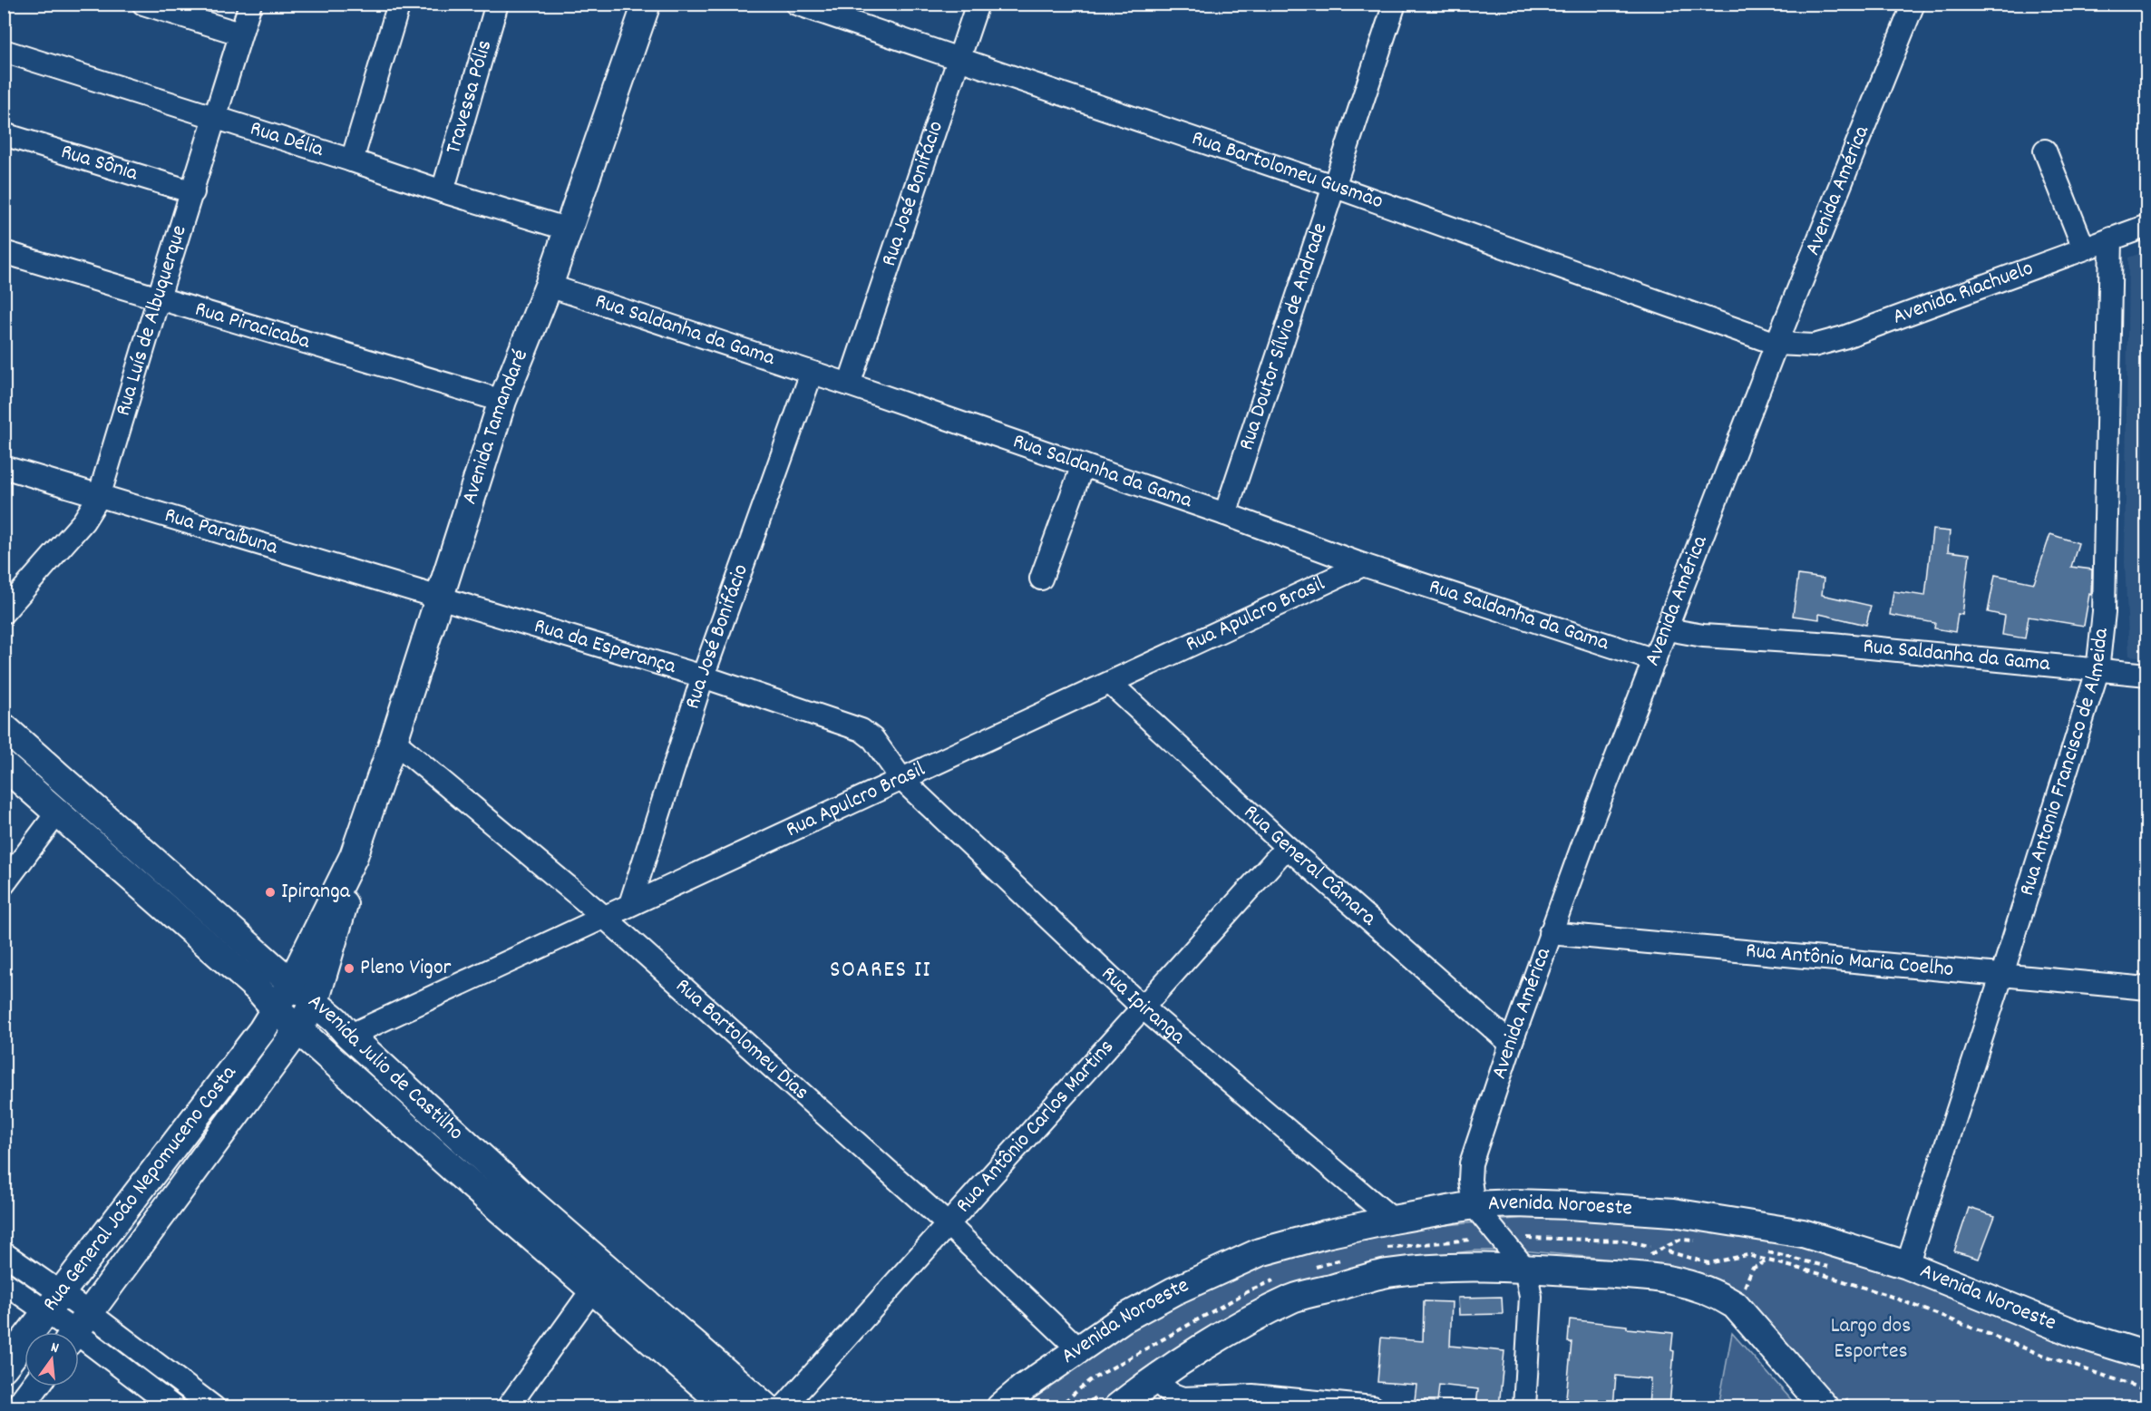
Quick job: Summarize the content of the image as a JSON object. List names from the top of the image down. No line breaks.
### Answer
{"streets":{"main road":["Avenida Tamandaré","Avenida Julio de Castilho","Rua General João Nepomuceno Costa","Avenida Noroeste"],"street":["Travessa Pólis","Rua Délia","Rua Sônia","Rua Bartolomeu Gusmão","Avenida América","Rua José Bonifácio","Avenida Riachuelo","Rua Luís de Albuquerque","Rua Piracicaba","Rua Saldanha da Gama","Rua Doutor Sílvio de Andrade","Rua Paraíbuna","Rua Apulcro Brasil","Rua da Esperança","Rua Antonio Francisco de Almeida","Rua General Câmara","Rua Antônio Maria Coelho","Rua Ipiranga","Rua Bartolomeu Dias","Rua Antônio Carlos Martins"]},"crossings":[["Travessa Pólis","Rua Délia"],["Rua Délia","Rua Luís de Albuquerque"],["Rua Délia","Avenida Tamandaré"],["Rua Sônia","Rua Luís de Albuquerque"],["Rua Bartolomeu Gusmão","Avenida América"],["Rua Bartolomeu Gusmão","Rua José Bonifácio"],["Rua Bartolomeu Gusmão","Avenida Riachuelo"],["Rua Bartolomeu Gusmão","Rua Doutor Sílvio de Andrade"],["Avenida América","Avenida Riachuelo"],["Avenida América","Rua Saldanha da Gama"],["Avenida América","Rua General Câmara"],["Avenida América","Rua Antônio Maria Coelho"],["Avenida América","Avenida Noroeste"],["Rua José Bonifácio","Rua Saldanha da Gama"],["Rua José Bonifácio","Rua Apulcro Brasil"],["Rua José Bonifácio","Rua da Esperança"],["Avenida Riachuelo","Rua Antonio Francisco de Almeida"],["Rua Luís de Albuquerque","Rua Piracicaba"],["Rua Luís de Albuquerque","Rua Paraíbuna"],["Rua Piracicaba","Avenida Tamandaré"],["Rua Saldanha da Gama","Rua Doutor Sílvio de Andrade"],["Rua Saldanha da Gama","Avenida Tamandaré"],["Rua Saldanha da Gama","Rua Apulcro Brasil"],["Rua Saldanha da Gama","Rua Antonio Francisco de Almeida"],["Avenida Tamandaré","Rua Paraíbuna"],["Avenida Tamandaré","Rua da Esperança"],["Avenida Tamandaré","Rua Bartolomeu Dias"],["Avenida Tamandaré","Avenida Julio de Castilho"],["Avenida Tamandaré","Rua General João Nepomuceno Costa"],["Rua Paraíbuna","Rua da Esperança"],["Rua Apulcro Brasil","Rua da Esperança"],["Rua Apulcro Brasil","Rua General Câmara"],["Rua Apulcro Brasil","Rua Ipiranga"],["Rua Apulcro Brasil","Rua Bartolomeu Dias"],["Rua Apulcro Brasil","Avenida Julio de Castilho"],["Rua da Esperança","Rua Ipiranga"],["Rua Antonio Francisco de Almeida","Rua Antônio Maria Coelho"],["Rua Antonio Francisco de Almeida","Avenida Noroeste"],["Rua General Câmara","Rua Antônio Carlos Martins"],["Rua Ipiranga","Rua Antônio Carlos Martins"],["Rua Ipiranga","Avenida Noroeste"],["Rua Bartolomeu Dias","Rua Antônio Carlos Martins"],["Rua Bartolomeu Dias","Avenida Noroeste"],["Avenida Julio de Castilho","Rua General João Nepomuceno Costa"]],"districts":["SOARES II"],"parks":["Largo dos Esportes"],"places":["Ipiranga","Pleno Vigor"],"north":"top"}
